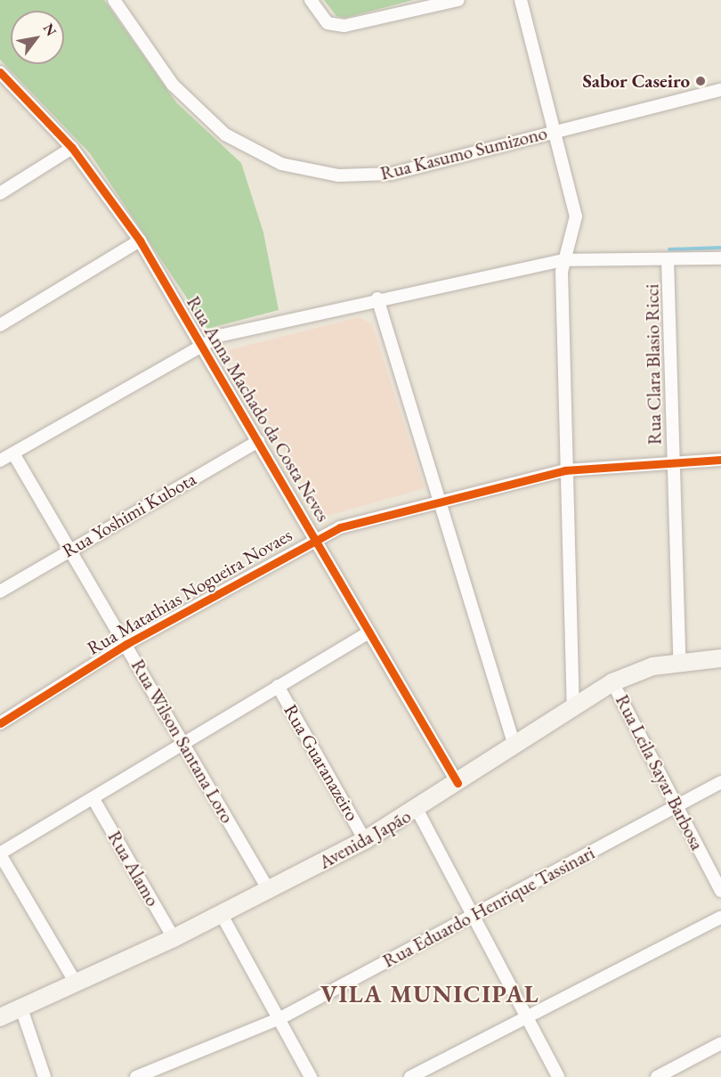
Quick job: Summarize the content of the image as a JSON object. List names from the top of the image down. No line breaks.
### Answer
{"streets":{"main road":["Avenida Japão"],"street":["Rua Kasumo Sumizono","Rua Clara Blasio Ricci","Rua Anna Machado da Costa Neves","Rua Yoshimi Kubota","Rua Matathias Nogueira Novaes","Rua Wilson Santana Loro","Rua Guaranazeiro","Rua Leila Sayar Barbosa","Rua Alamo","Rua Eduardo Henrique Tassinari"]},"crossings":[["Rua Clara Blasio Ricci","Rua Matathias Nogueira Novaes"],["Rua Clara Blasio Ricci","Avenida Japão"],["Rua Anna Machado da Costa Neves","Rua Yoshimi Kubota"],["Rua Anna Machado da Costa Neves","Rua Matathias Nogueira Novaes"],["Rua Anna Machado da Costa Neves","Avenida Japão"],["Rua Yoshimi Kubota","Rua Wilson Santana Loro"],["Rua Matathias Nogueira Novaes","Rua Wilson Santana Loro"],["Rua Wilson Santana Loro","Avenida Japão"],["Rua Guaranazeiro","Avenida Japão"],["Rua Leila Sayar Barbosa","Avenida Japão"],["Rua Leila Sayar Barbosa","Rua Eduardo Henrique Tassinari"],["Avenida Japão","Rua Alamo"]],"districts":["VILA MUNICIPAL"],"places":["Sabor Caseiro"],"north":"top right"}
